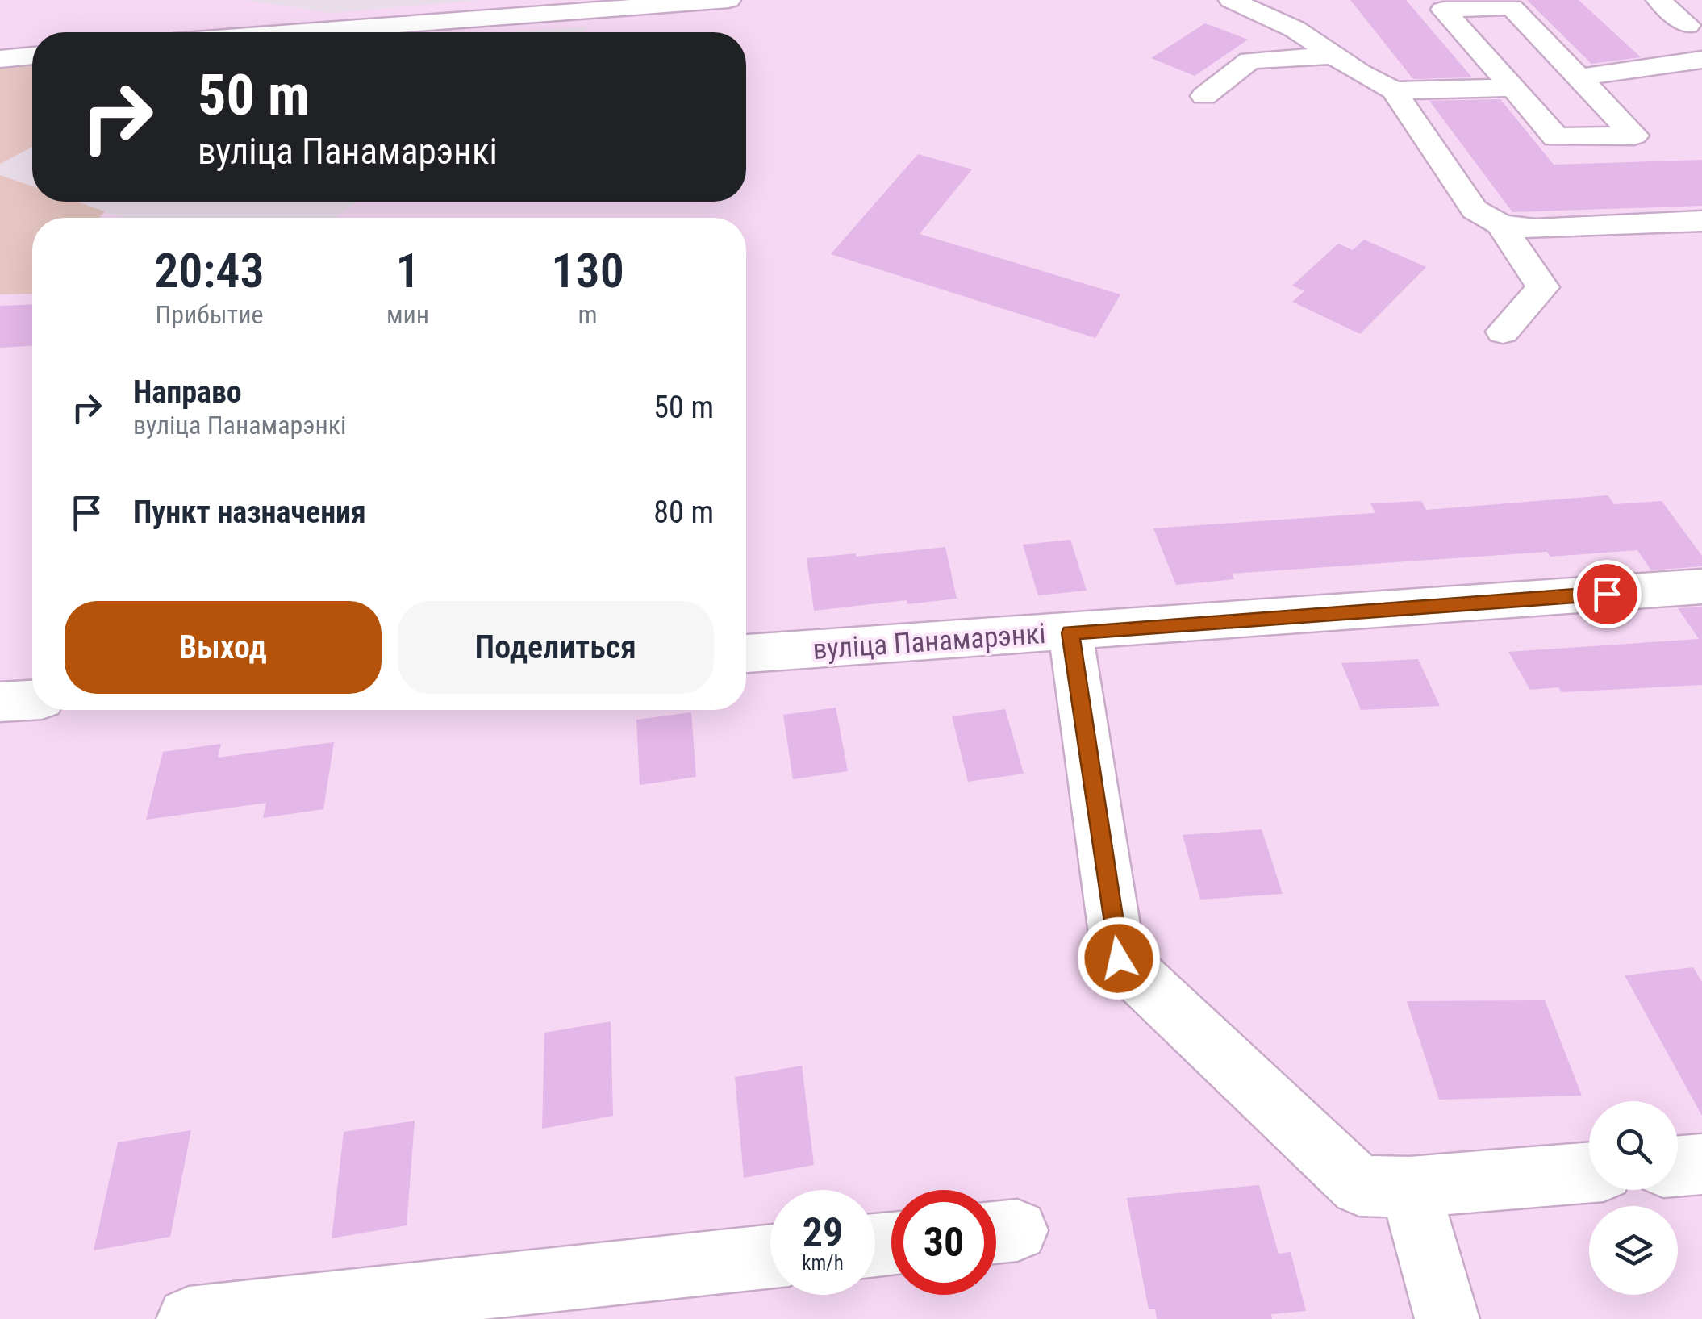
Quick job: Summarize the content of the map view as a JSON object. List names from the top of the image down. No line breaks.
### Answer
{"streets":{"street":["вуліца Панамарэнкі"]},"page":{"turn":["50 m","вуліца Панамарэнкі"],"eta":["20:43","Прибытие","1","мин","130","m"],"list":[{"name":"Направо","note":"вуліца Панамарэнкі","value":"50 m"},{"name":"Пункт назначения","value":"80 m"}],"buttons":["Выход","Поделиться"],"speed":"29 km/h","limit":"30"}}
